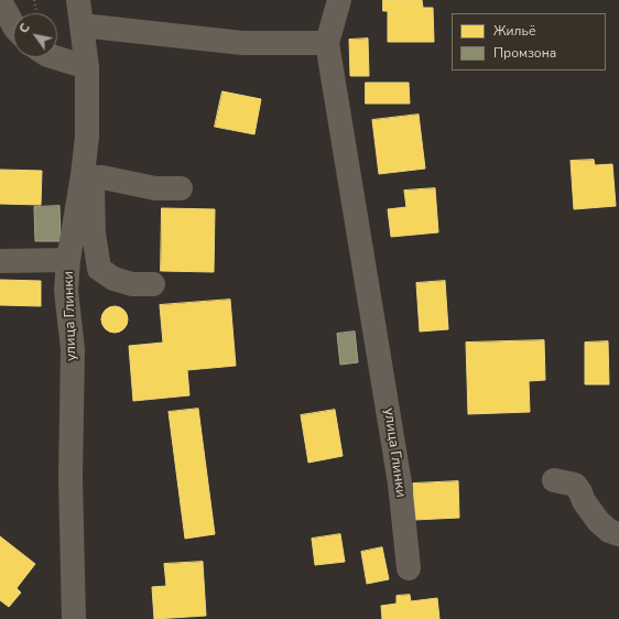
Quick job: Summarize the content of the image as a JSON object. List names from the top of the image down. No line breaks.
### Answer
{"streets":{"lane":["улица Глинки"]},"legend":["Жильё","Промзона"],"north":"top left"}
